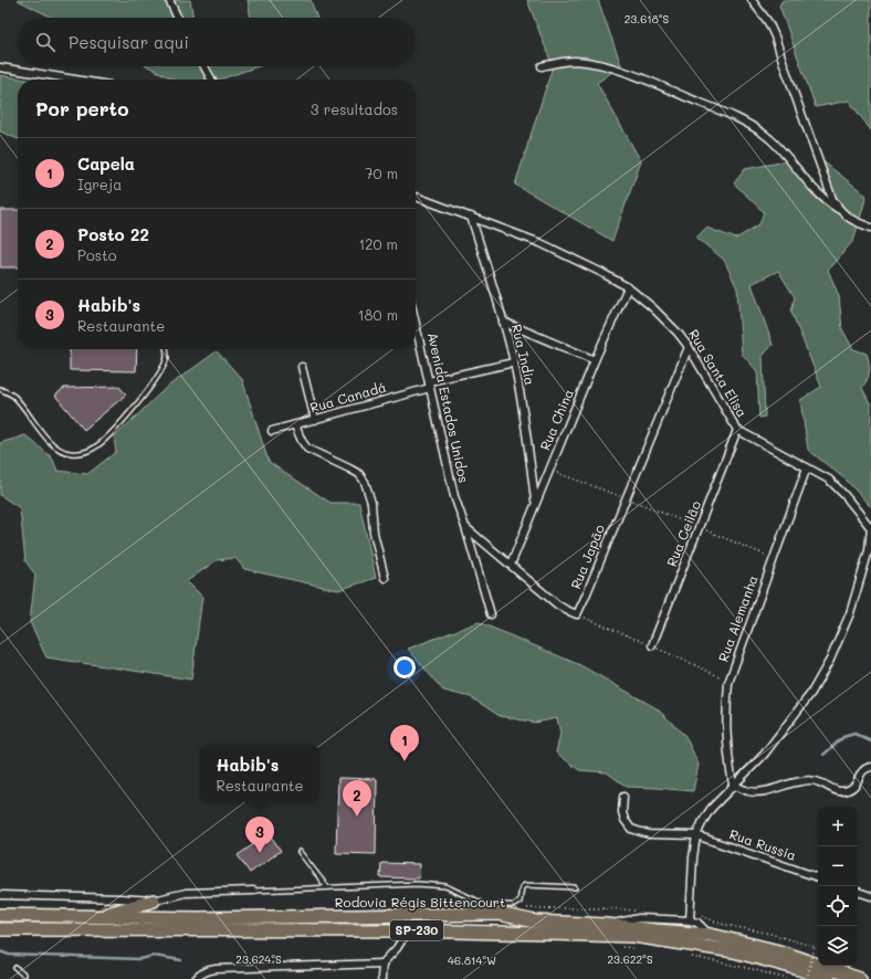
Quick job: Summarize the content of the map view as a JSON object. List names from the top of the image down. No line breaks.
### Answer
{"streets":{"highway":["Rodovia Régis Bittencourt","SP-230"],"street":["Rua India","Rua Santa Elisa","Rua Canadá","Avenida Estados Unidos","Rua China","Rua Ceilão","Rua Japão","Rua Alemanha","Rua Russia"]},"crossings":[["Rua India","Rua Santa Elisa"],["Rua India","Rua Canadá"],["Rua India","Rua China"],["Rua Santa Elisa","Rua China"],["Rua Santa Elisa","Rua Ceilão"],["Rua Santa Elisa","Rua Japão"],["Rua Santa Elisa","Rua Alemanha"],["Rua Canadá","Avenida Estados Unidos"]],"page":{"search":"Pesquisar aqui","heading":["Por perto","3 resultados"],"list":[{"mark":"1","name":"Capela","note":"Igreja","value":"70 m"},{"mark":"2","name":"Posto 22","note":"Posto","value":"120 m"},{"mark":"3","name":"Habib's","note":"Restaurante","value":"180 m"}],"pins":["1","2","3"],"popup":["Habib's","Restaurante"],"map_buttons":["+","−"]},"coordinates":["23.618°S","23.624°S","23.622°S","46.814°W"]}
